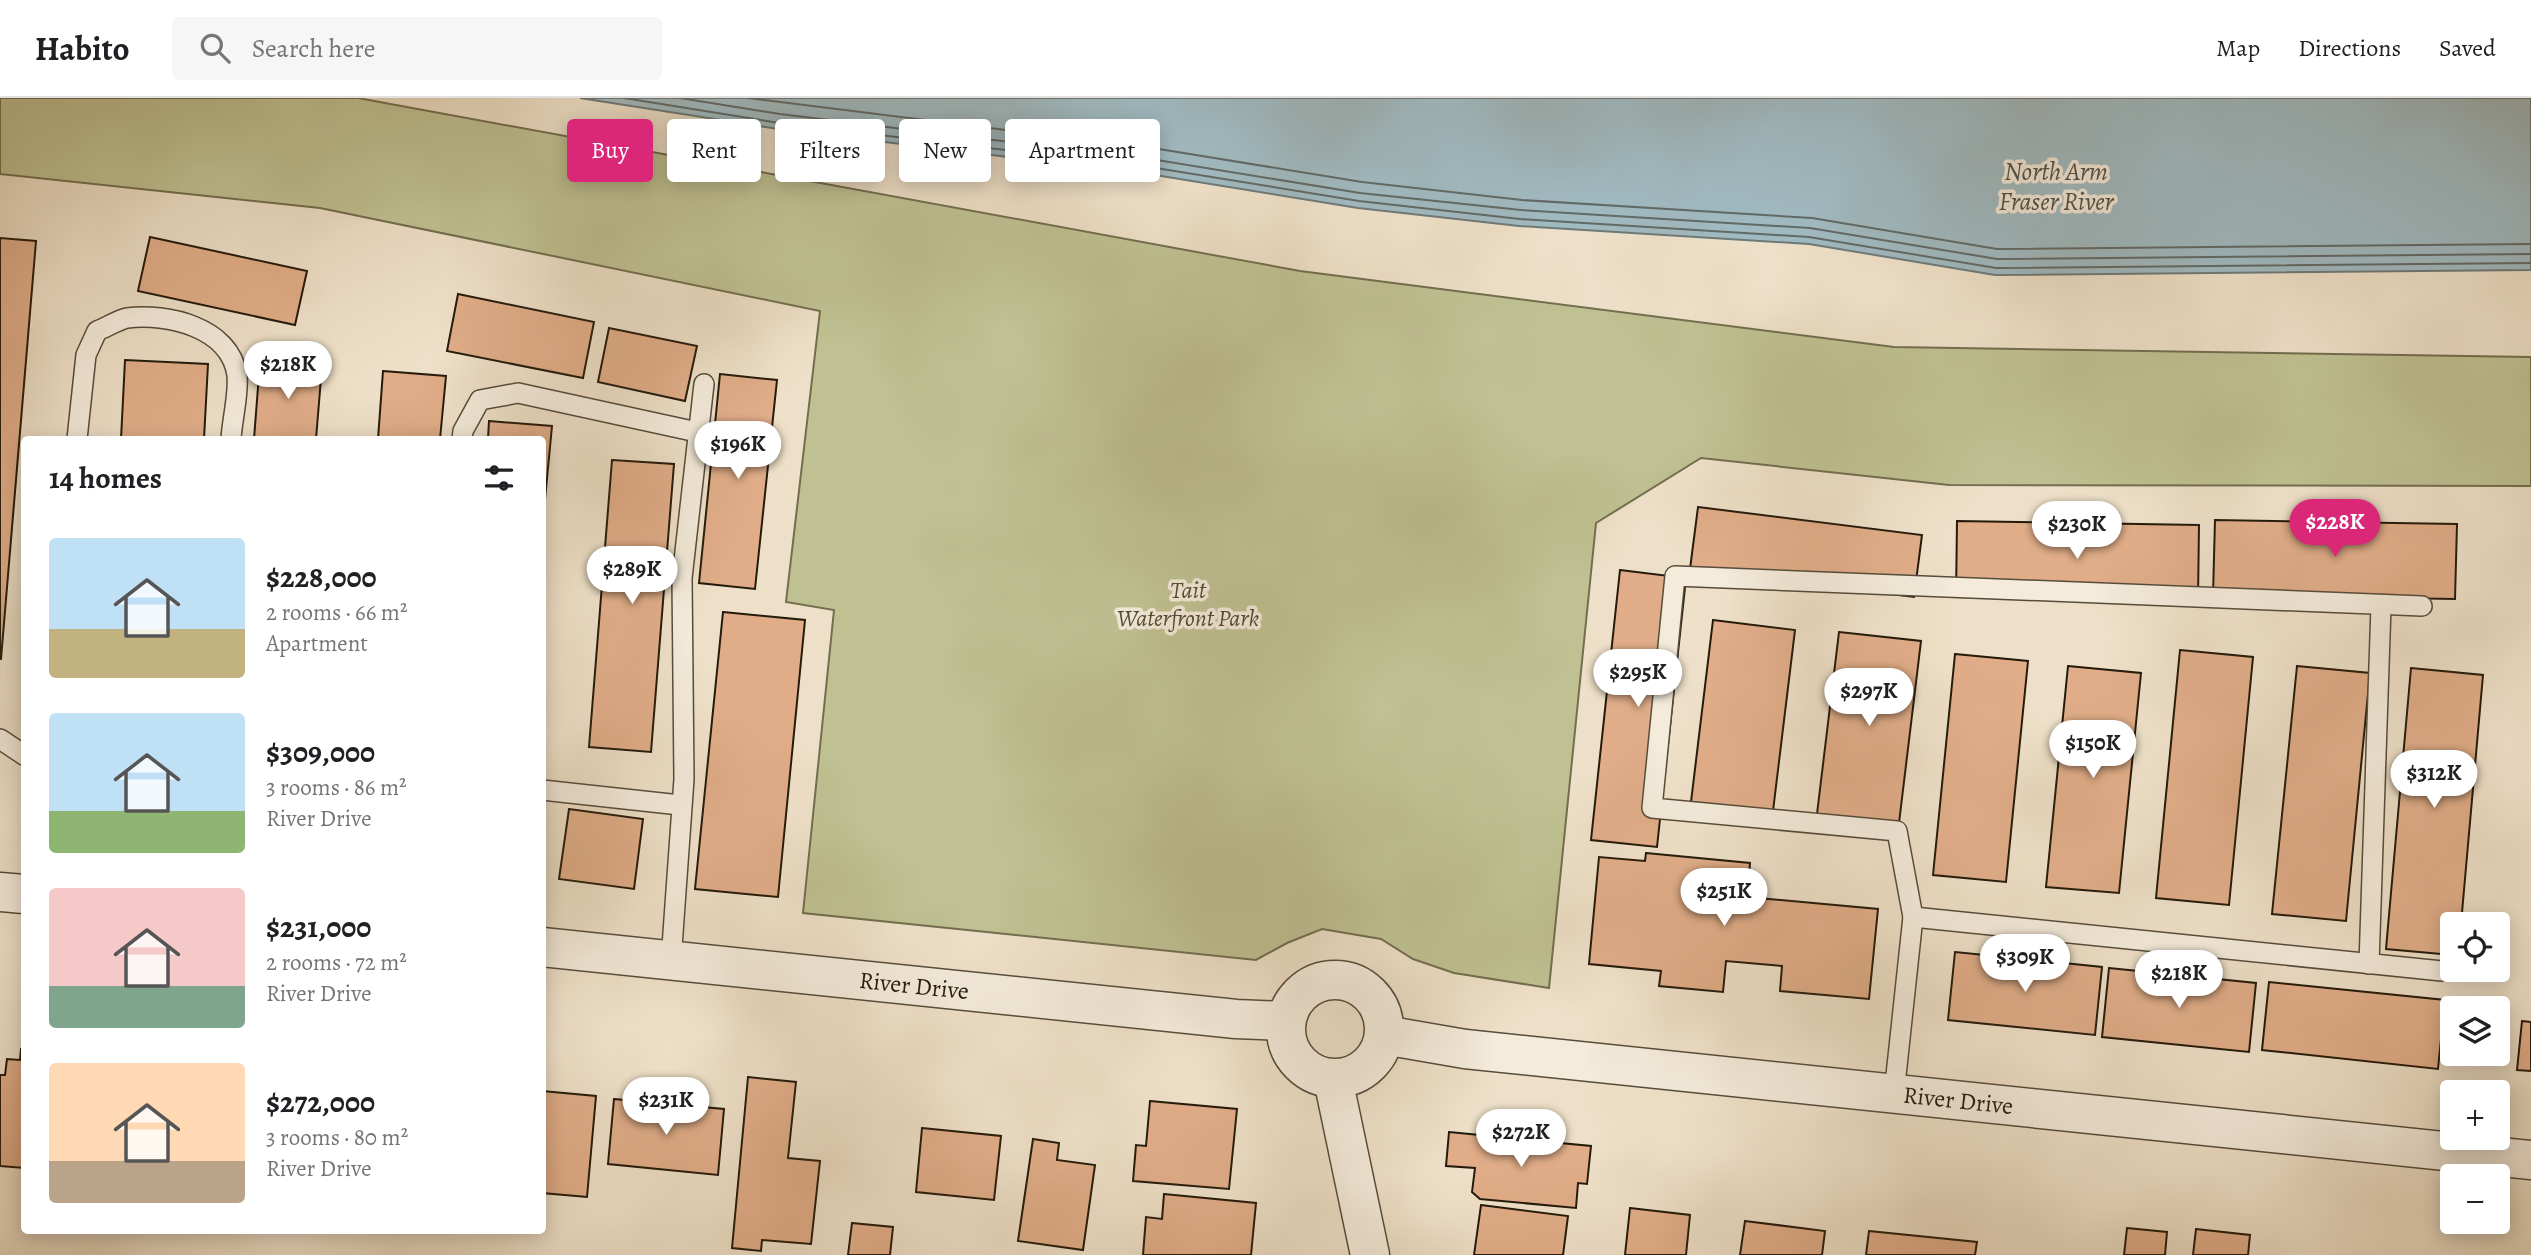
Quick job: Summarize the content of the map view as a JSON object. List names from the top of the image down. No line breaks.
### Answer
{"streets":{"street":["River Drive"]},"water":["North Arm Fraser River"],"parks":["Tait Waterfront Park"],"page":{"header":"Habito","search":"Search here","nav":["Map","Directions","Saved"],"chip":["Buy","Rent","Filters","New","Apartment"],"price":["$218K","$196K","$228K","$230K","$289K","$295K","$297K","$150K","$312K","$251K","$309K","$218K","$231K","$272K"],"heading":"14 homes","list":[{"name":"$228,000","note":"2 rooms · 66 m² · Apartment"},{"name":"$309,000","note":"3 rooms · 86 m² · River Drive"},{"name":"$231,000","note":"2 rooms · 72 m² · River Drive"},{"name":"$272,000","note":"3 rooms · 80 m² · River Drive"}],"map_buttons":["+","−"]}}
